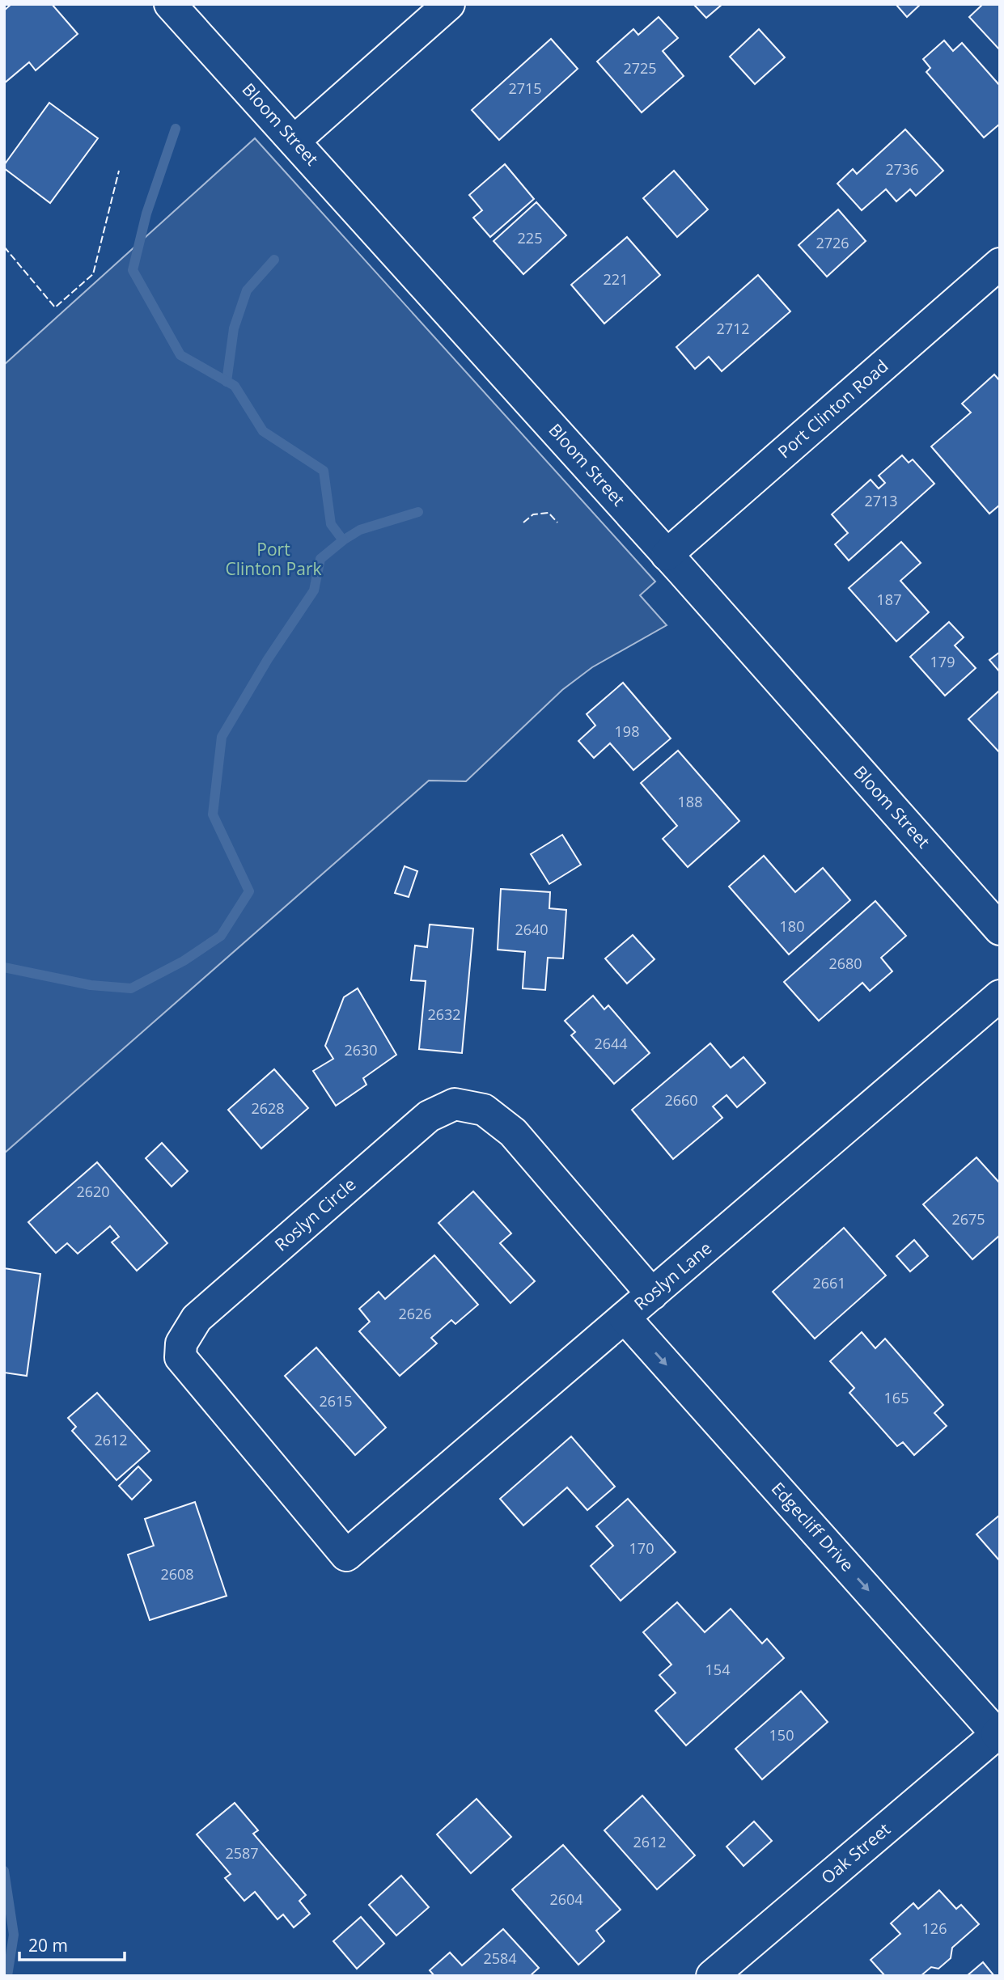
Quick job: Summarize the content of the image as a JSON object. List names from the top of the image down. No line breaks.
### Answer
{"streets":{"street":["Bloom Street","Port Clinton Road","Roslyn Circle","Roslyn Lane","Edgecliff Drive","Oak Street"]},"crossings":[["Bloom Street","Port Clinton Road"],["Roslyn Circle","Roslyn Lane"],["Roslyn Lane","Edgecliff Drive"],["Edgecliff Drive","Oak Street"]],"one_way":["Edgecliff Drive"],"parks":["Port Clinton Park"],"house_numbers":["2725","2715","2736","225","2726","221","2712","2713","187","179","198","188","180","2640","2680","2632","2644","2630","2660","2628","2620","2675","2661","2626","165","2615","2612","170","2608","154","150","2612","2587","2604","126","2584"],"scale_bar":"20 m"}
